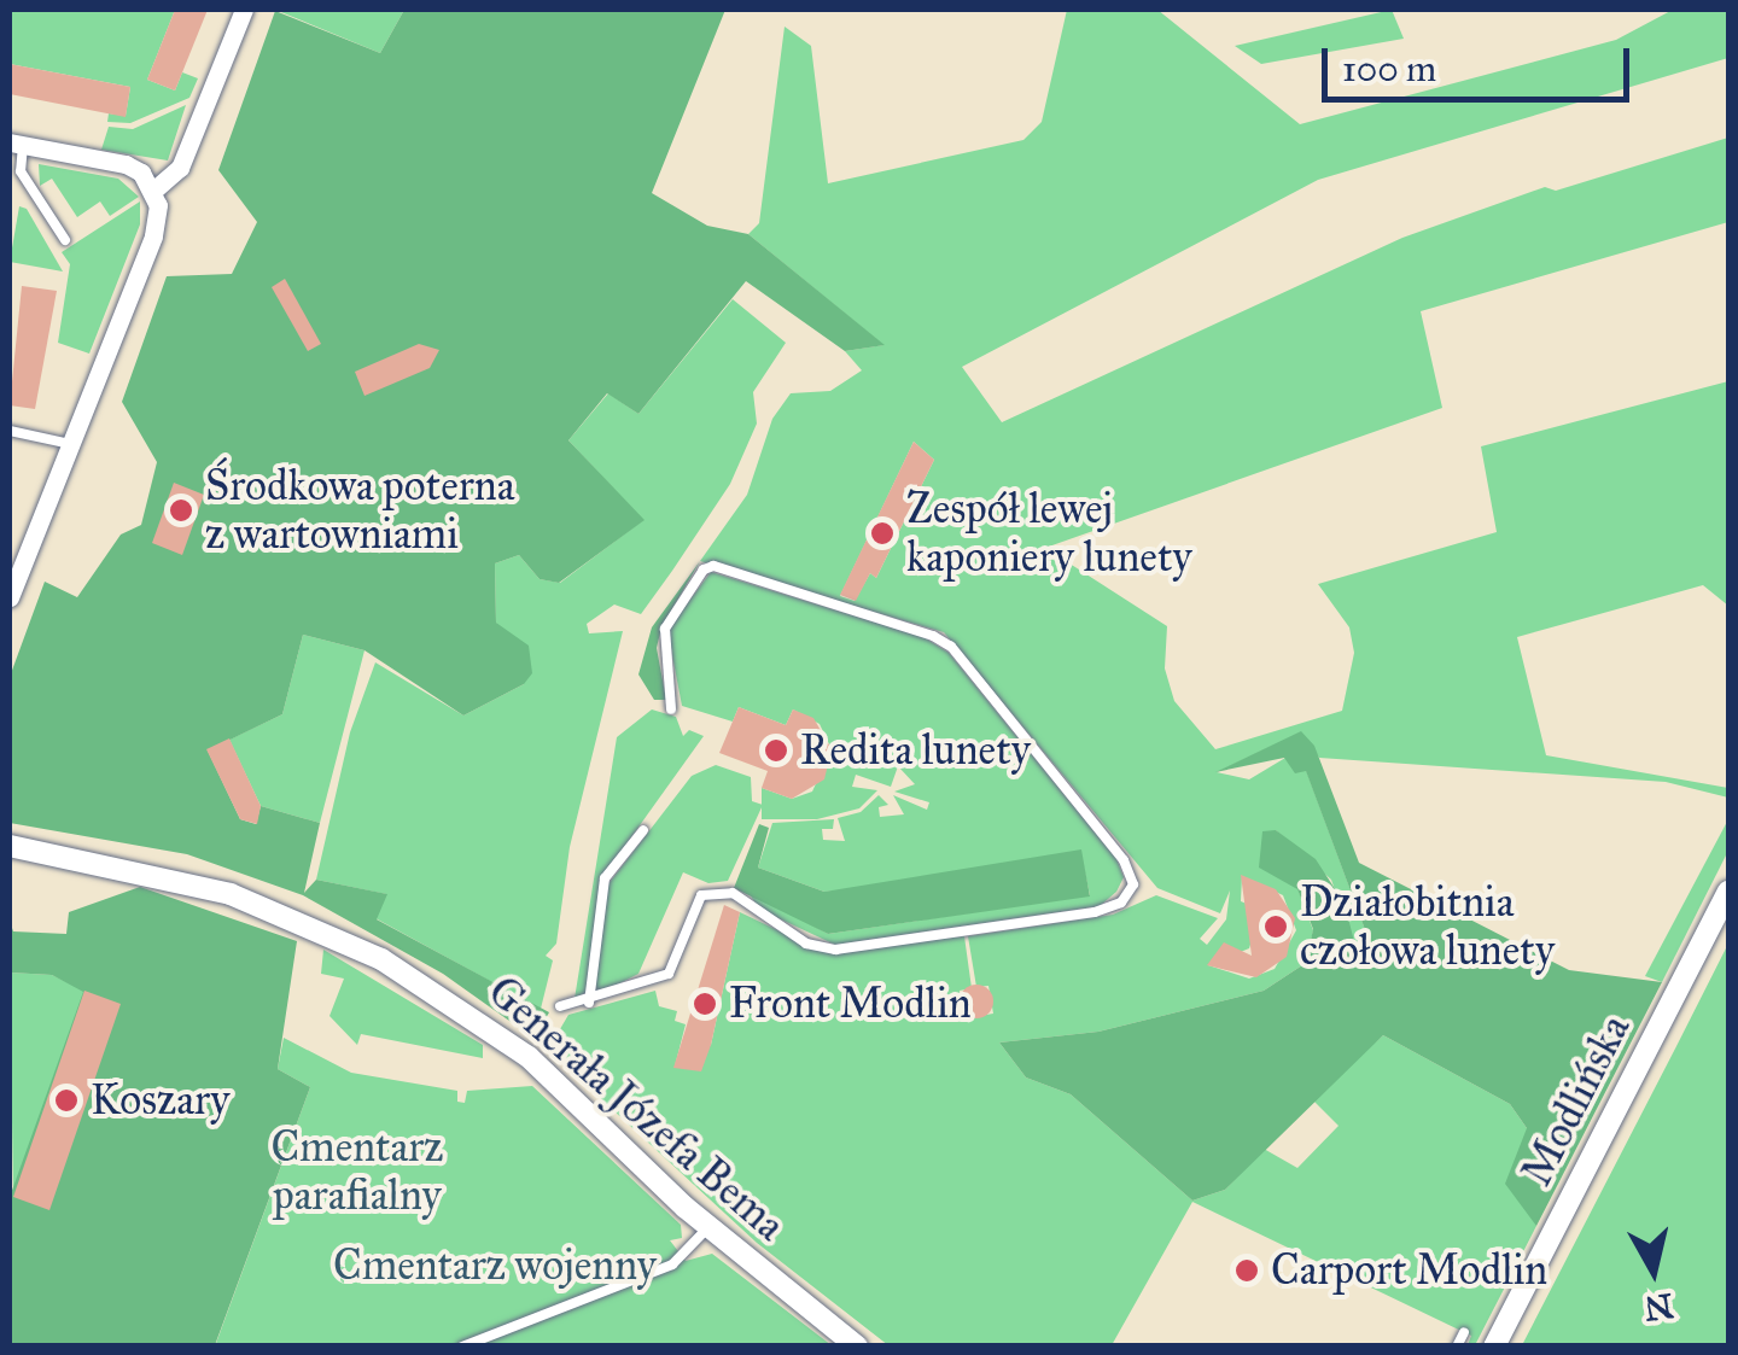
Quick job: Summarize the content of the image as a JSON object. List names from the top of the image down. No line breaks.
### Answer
{"streets":{"street":["Modlińska","Generała Józefa Bema"]},"parks":["Cmentarz parafialny","Cmentarz wojenny"],"places":["Środkowa poterna z wartowniami","Zespół lewej kaponiery lunety","Redita lunety","Działobitnia czołowa lunety","Front Modlin","Koszary","Carport Modlin"],"scale_bar":"100 m","north":"bottom"}
